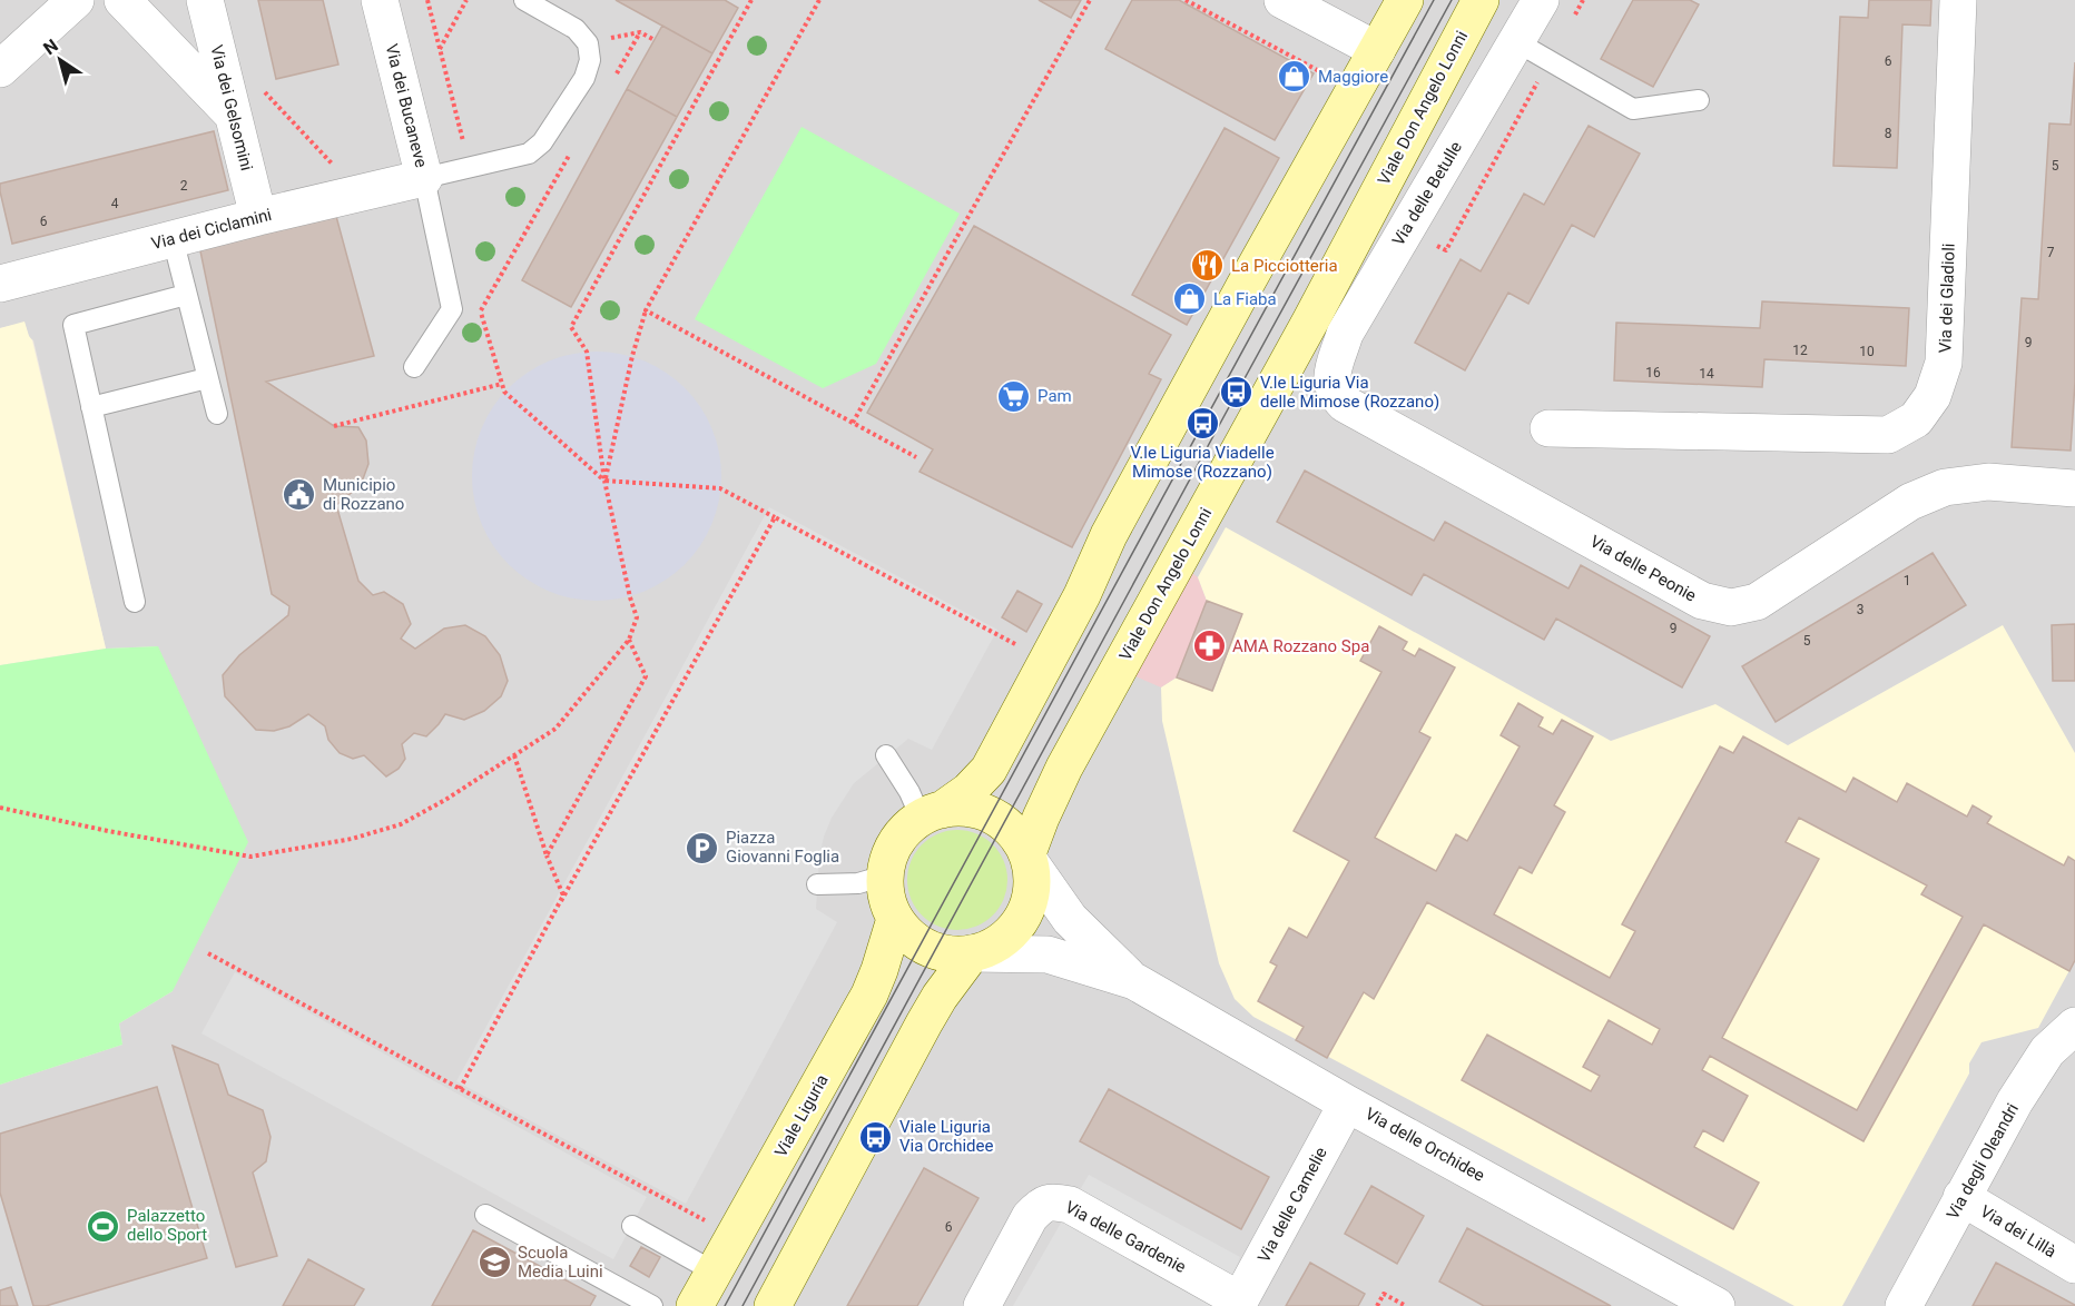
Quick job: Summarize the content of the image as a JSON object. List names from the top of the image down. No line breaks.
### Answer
{"streets":{"main road":["Viale Don Angelo Lonni","Viale Liguria"],"street":["Via dei Bucaneve","Via dei Gelsomini","Via delle Betulle","Via dei Ciclamini","Via dei Gladioli","Via delle Peonie","Via delle Orchidee","Via degli Oleandri","Via delle Camelie","Via dei Lillà","Via delle Gardenie"]},"crossings":[["Via dei Bucaneve","Via dei Ciclamini"],["Via dei Gelsomini","Via dei Ciclamini"],["Viale Don Angelo Lonni","Viale Liguria"],["Viale Don Angelo Lonni","Via delle Orchidee"],["Via delle Betulle","Via delle Peonie"],["Viale Liguria","Via delle Orchidee"],["Via delle Orchidee","Via delle Camelie"],["Via degli Oleandri","Via dei Lillà"],["Via delle Camelie","Via delle Gardenie"]],"places":{"shop":["Maggiore","La Fiaba"],"restaurant":["La Picciotteria"],"bus stop":["V.le Liguria Via delle Mimose (Rozzano)","V.le Liguria Viadelle Mimose (Rozzano)","Viale Liguria Via Orchidee"],"supermarket":["Pam"],"public building":["Municipio di Rozzano"],"pharmacy":["AMA Rozzano Spa"],"parking":["Piazza Giovanni Foglia"],"sports":["Palazzetto dello Sport"],"school or university":["Scuola Media Luini"]},"house_numbers":["6","8","5","2","4","6","7","9","12","10","16","14","1","3","9","5","6"],"north":"top left"}
